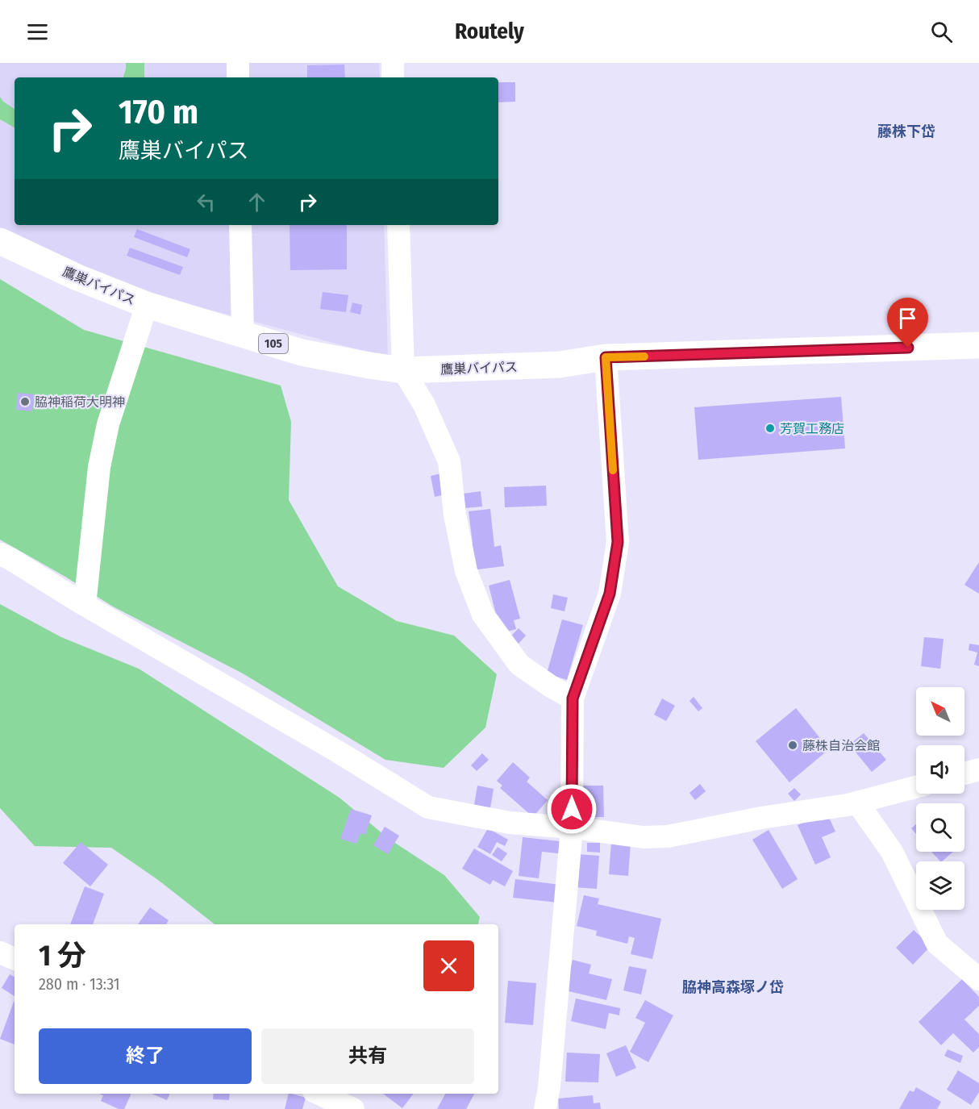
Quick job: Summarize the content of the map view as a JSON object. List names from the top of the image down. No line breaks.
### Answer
{"streets":{"highway":["鷹巣バイパス","105"]},"districts":["藤株下岱","脇神高森塚ノ岱"],"places":["脇神稲荷大明神","芳賀工務店","藤株自治会館"],"north":"top left","page":{"header":"Routely","turn":["170 m","鷹巣バイパス"],"heading":["1 分","280 m · 13:31"],"buttons":["終了","共有"]}}
